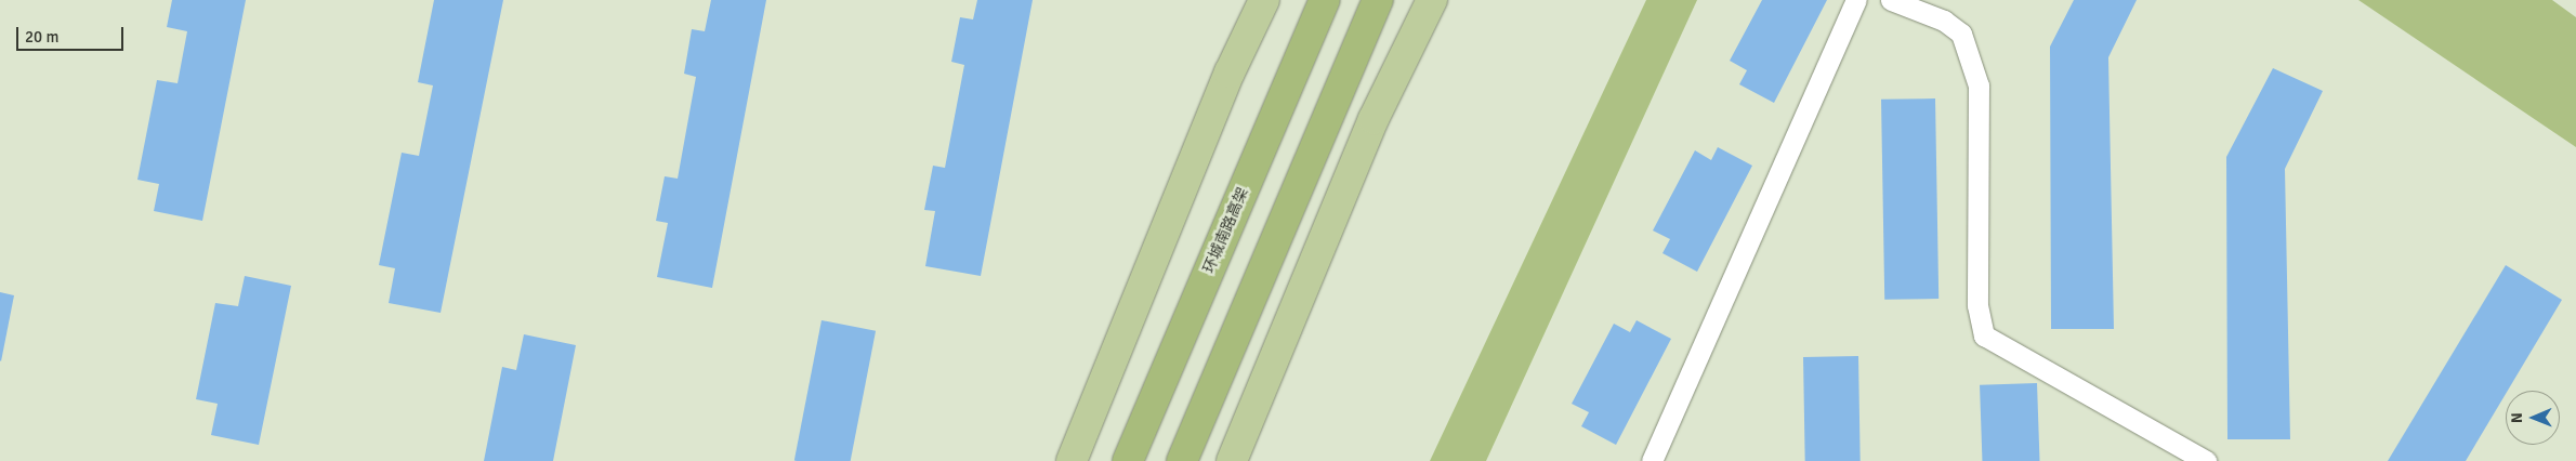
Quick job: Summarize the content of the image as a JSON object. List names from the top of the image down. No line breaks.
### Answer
{"streets":{"highway":["环城南路高架"]},"scale_bar":"20 m","north":"left"}
